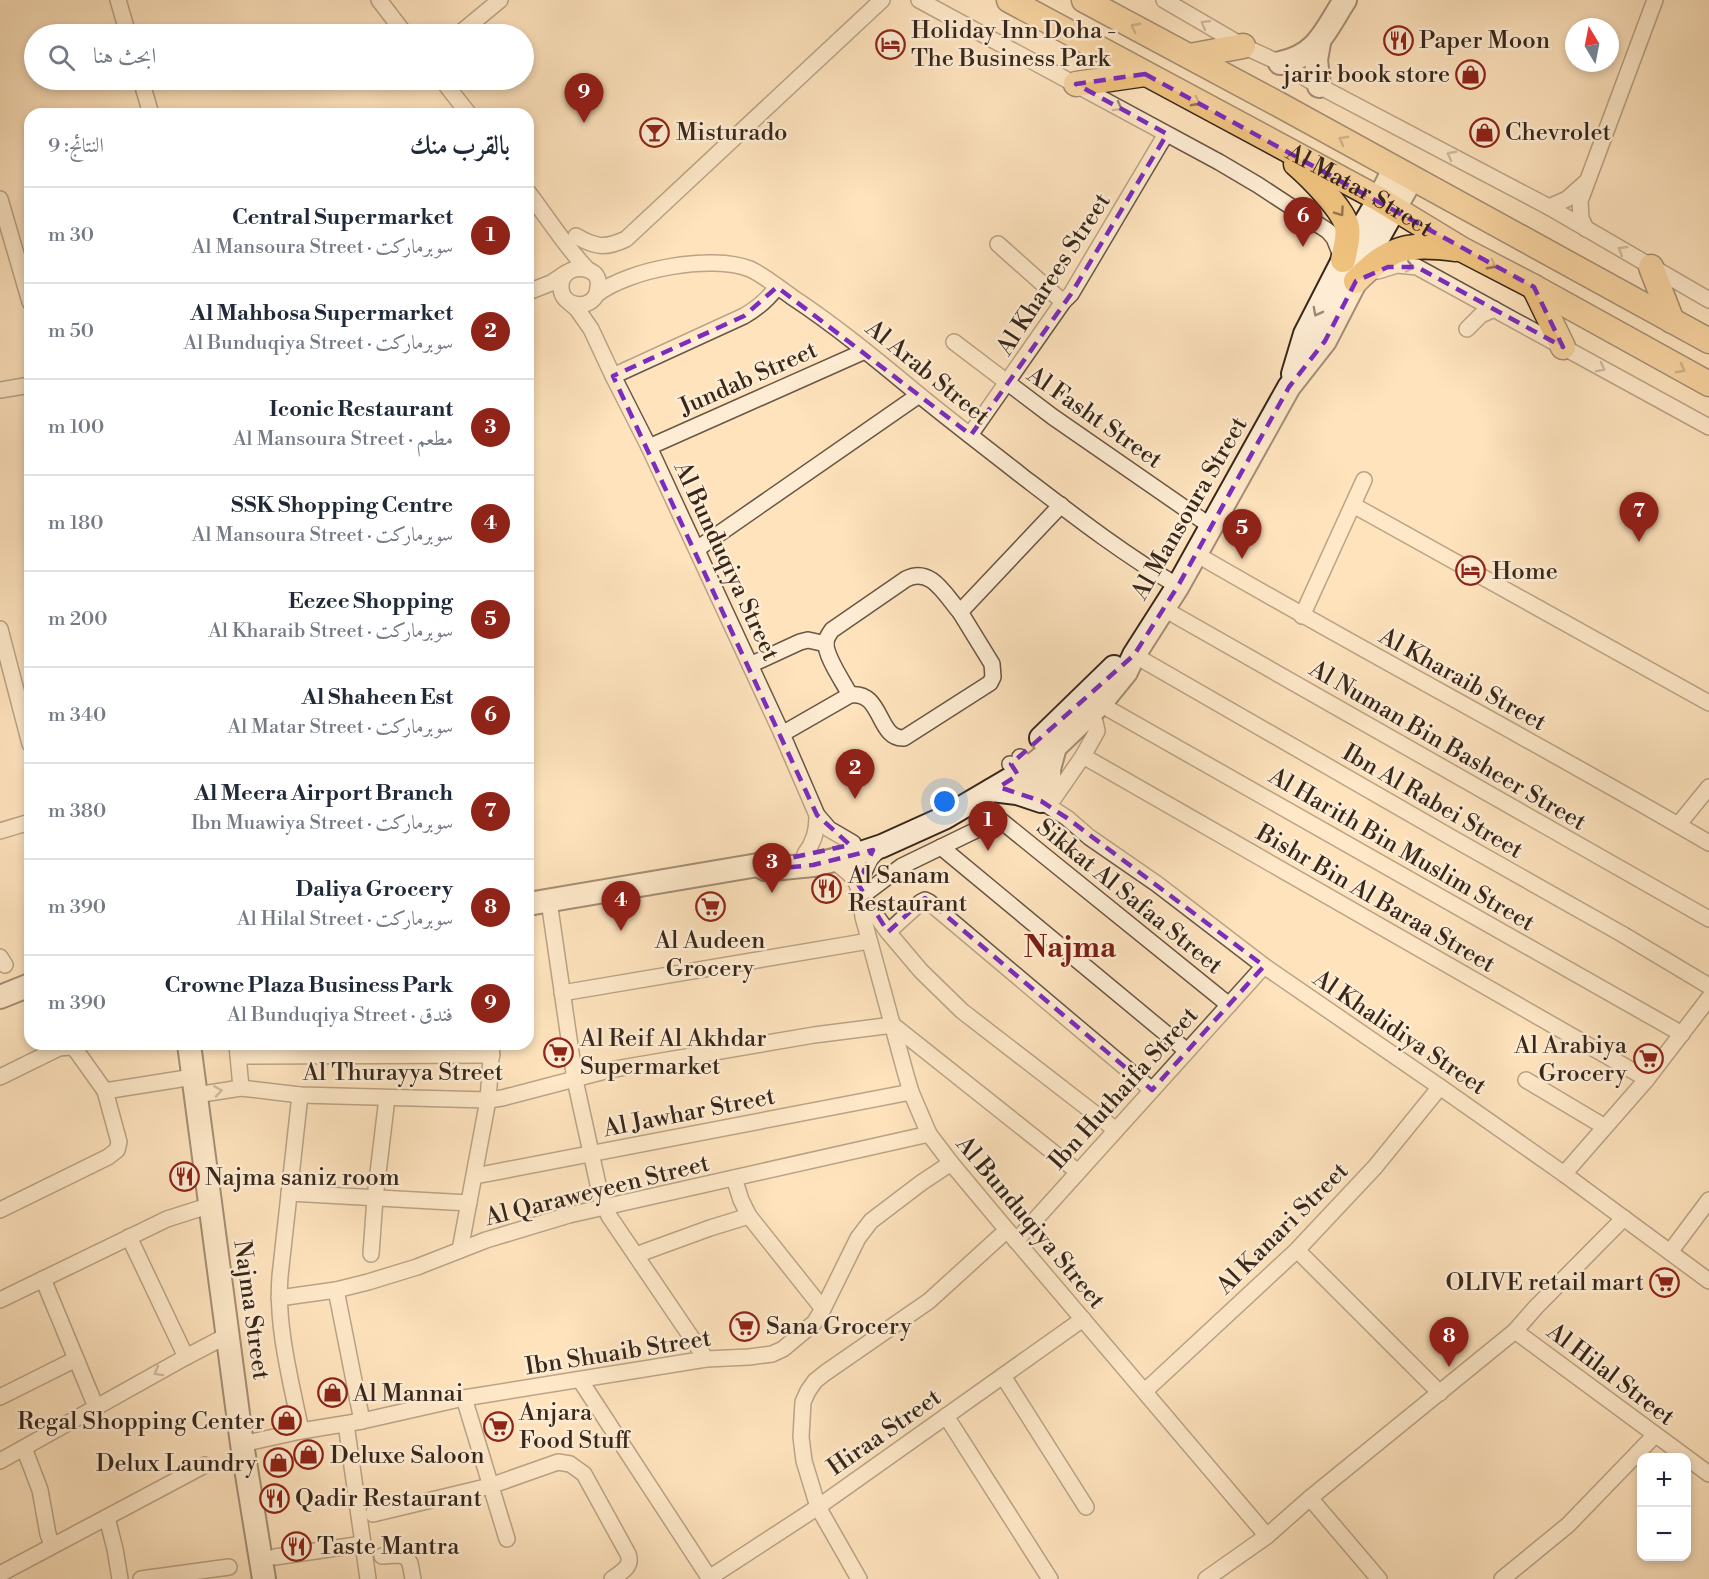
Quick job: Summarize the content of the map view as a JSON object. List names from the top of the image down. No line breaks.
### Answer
{"streets":{"main road":["Al Matar Street","Al Mansoura Street","Najma Street"],"street":["Al Kharees Street","Al Arab Street","Jundab Street","Al Fasht Street","Al Bunduqiya Street","Al Kharaib Street","Al Numan Bin Basheer Street","Ibn Al Rabei Street","Al Harith Bin Muslim Street","Sikkat Al Safaa Street","Bishr Bin Al Baraa Street","Al Khalidiya Street","Al Thurayya Street","Ibn Huthaifa Street","Al Jawhar Street","Al Qaraweyeen Street","Al Kanari Street","Ibn Shuaib Street","Al Hilal Street","Hiraa Street"]},"crossings":[["Al Matar Street","Al Kharees Street"],["Al Matar Street","Al Mansoura Street"],["Al Kharees Street","Al Arab Street"],["Al Kharees Street","Al Fasht Street"],["Al Arab Street","Jundab Street"],["Al Arab Street","Al Mansoura Street"],["Al Arab Street","Al Bunduqiya Street"],["Jundab Street","Al Bunduqiya Street"],["Al Fasht Street","Al Mansoura Street"],["Al Mansoura Street","Al Bunduqiya Street"],["Al Mansoura Street","Al Kharaib Street"],["Al Mansoura Street","Al Numan Bin Basheer Street"],["Al Mansoura Street","Ibn Al Rabei Street"],["Al Mansoura Street","Al Harith Bin Muslim Street"],["Al Mansoura Street","Sikkat Al Safaa Street"],["Al Mansoura Street","Al Khalidiya Street"],["Al Bunduqiya Street","Al Thurayya Street"],["Al Bunduqiya Street","Ibn Huthaifa Street"],["Al Bunduqiya Street","Al Jawhar Street"],["Al Bunduqiya Street","Al Qaraweyeen Street"],["Al Bunduqiya Street","Al Kanari Street"],["Al Bunduqiya Street","Ibn Shuaib Street"],["Al Bunduqiya Street","Al Hilal Street"],["Al Bunduqiya Street","Hiraa Street"],["Sikkat Al Safaa Street","Ibn Huthaifa Street"],["Al Khalidiya Street","Ibn Huthaifa Street"],["Al Khalidiya Street","Al Kanari Street"],["Al Khalidiya Street","Al Hilal Street"],["Al Thurayya Street","Najma Street"],["Ibn Huthaifa Street","Hiraa Street"],["Najma Street","Ibn Shuaib Street"]],"districts":["Najma"],"places":{"restaurant":["Paper Moon","Al Sanam Restaurant","Najma saniz room","Qadir Restaurant","Taste Mantra"],"hotel":["Holiday Inn Doha - The Business Park","Home"],"shop":["jarir book store","Chevrolet","Al Mannai","Regal Shopping Center","Deluxe Saloon","Delux Laundry"],"bar":["Misturado"],"supermarket":["Al Audeen Grocery","Al Reif Al Akhdar Supermarket","Al Arabiya Grocery","OLIVE retail mart","Sana Grocery","Anjara Food Stuff"]},"north":"top","page":{"search":"ابحث هنا","pins":["9","6","7","5","2","1","3","4","8"],"heading":["بالقرب منك","النتائج: 9"],"list":[{"mark":"1","name":"Central Supermarket","note":"سوبرماركت · Al Mansoura Street","value":"30 m"},{"mark":"2","name":"Al Mahbosa Supermarket","note":"سوبرماركت · Al Bunduqiya Street","value":"50 m"},{"mark":"3","name":"Iconic Restaurant","note":"مطعم · Al Mansoura Street","value":"100 m"},{"mark":"4","name":"SSK Shopping Centre","note":"سوبرماركت · Al Mansoura Street","value":"180 m"},{"mark":"5","name":"Eezee Shopping","note":"سوبرماركت · Al Kharaib Street","value":"200 m"},{"mark":"6","name":"Al Shaheen Est","note":"سوبرماركت · Al Matar Street","value":"340 m"},{"mark":"7","name":"Al Meera Airport Branch","note":"سوبرماركت · Ibn Muawiya Street","value":"380 m"},{"mark":"8","name":"Daliya Grocery","note":"سوبرماركت · Al Hilal Street","value":"390 m"},{"mark":"9","name":"Crowne Plaza Business Park","note":"فندق · Al Bunduqiya Street","value":"390 m"}],"map_buttons":["+","−"]}}
